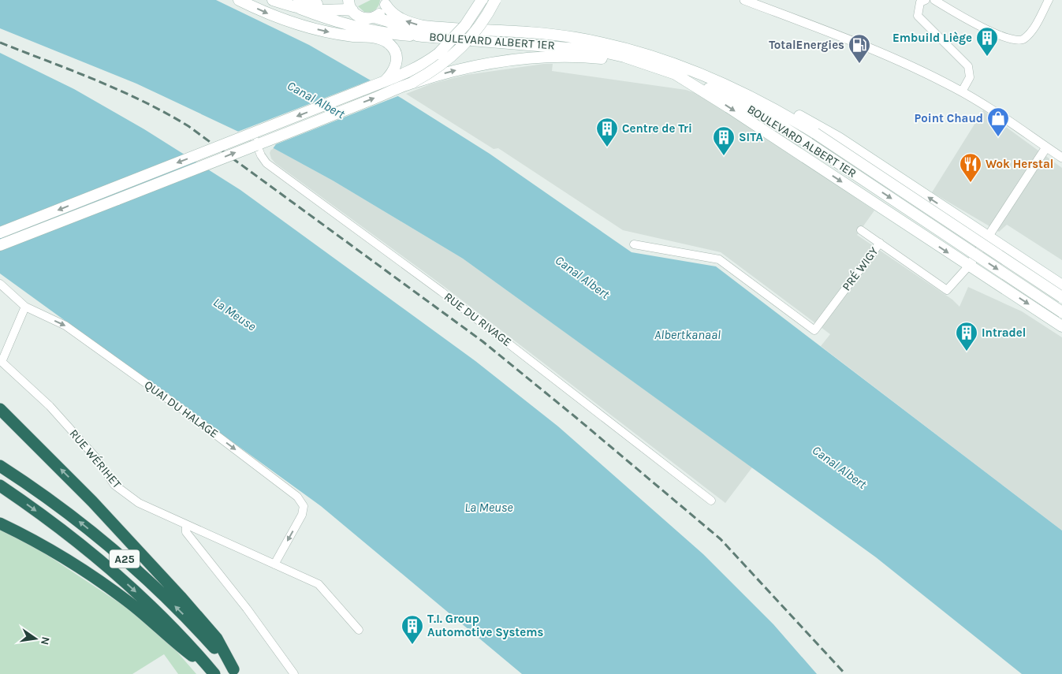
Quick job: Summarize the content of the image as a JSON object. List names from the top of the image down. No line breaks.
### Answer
{"streets":{"highway":["A25"],"main road":["BOULEVARD ALBERT 1ER"],"street":["PRÉ WIGY","RUE DU RIVAGE","QUAI DU HALAGE","RUE WÉRIHET"]},"crossings":[["QUAI DU HALAGE","RUE WÉRIHET"]],"one_way":["QUAI DU HALAGE"],"water":["Canal Albert","La Meuse","Albertkanaal"],"places":{"building":["Embuild Liège","Centre de Tri","SITA","Intradel","T.I. Group Automotive Systems"],"fuel station":["TotalEnergies"],"shop":["Point Chaud"],"restaurant":["Wok Herstal"]},"north":"right"}
